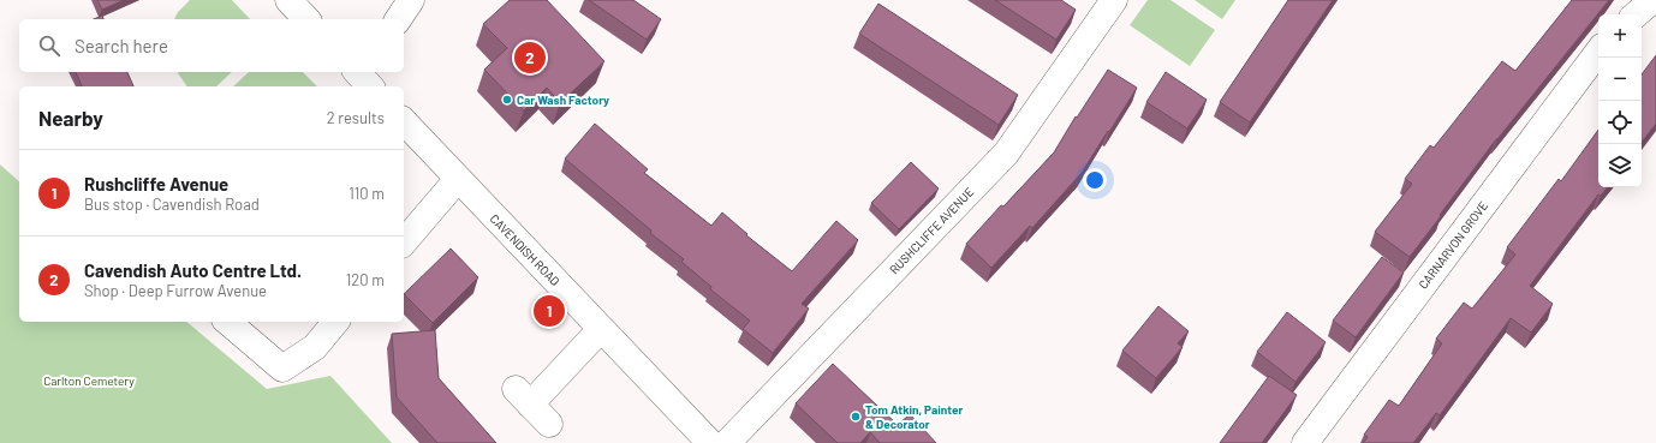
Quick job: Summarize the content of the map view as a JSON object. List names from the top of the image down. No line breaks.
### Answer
{"streets":{"street":["RUSHCLIFFE AVENUE","CARNARVON GROVE","CAVENDISH ROAD"]},"parks":["Carlton Cemetery"],"places":["Car Wash Factory","Tom Atkin, Painter & Decorator"],"page":{"map_buttons":["+","−"],"search":"Search here","pins":["2","1"],"heading":["Nearby","2 results"],"list":[{"mark":"1","name":"Rushcliffe Avenue","note":"Bus stop · Cavendish Road","value":"110 m"},{"mark":"2","name":"Cavendish Auto Centre Ltd.","note":"Shop · Deep Furrow Avenue","value":"120 m"}]}}
